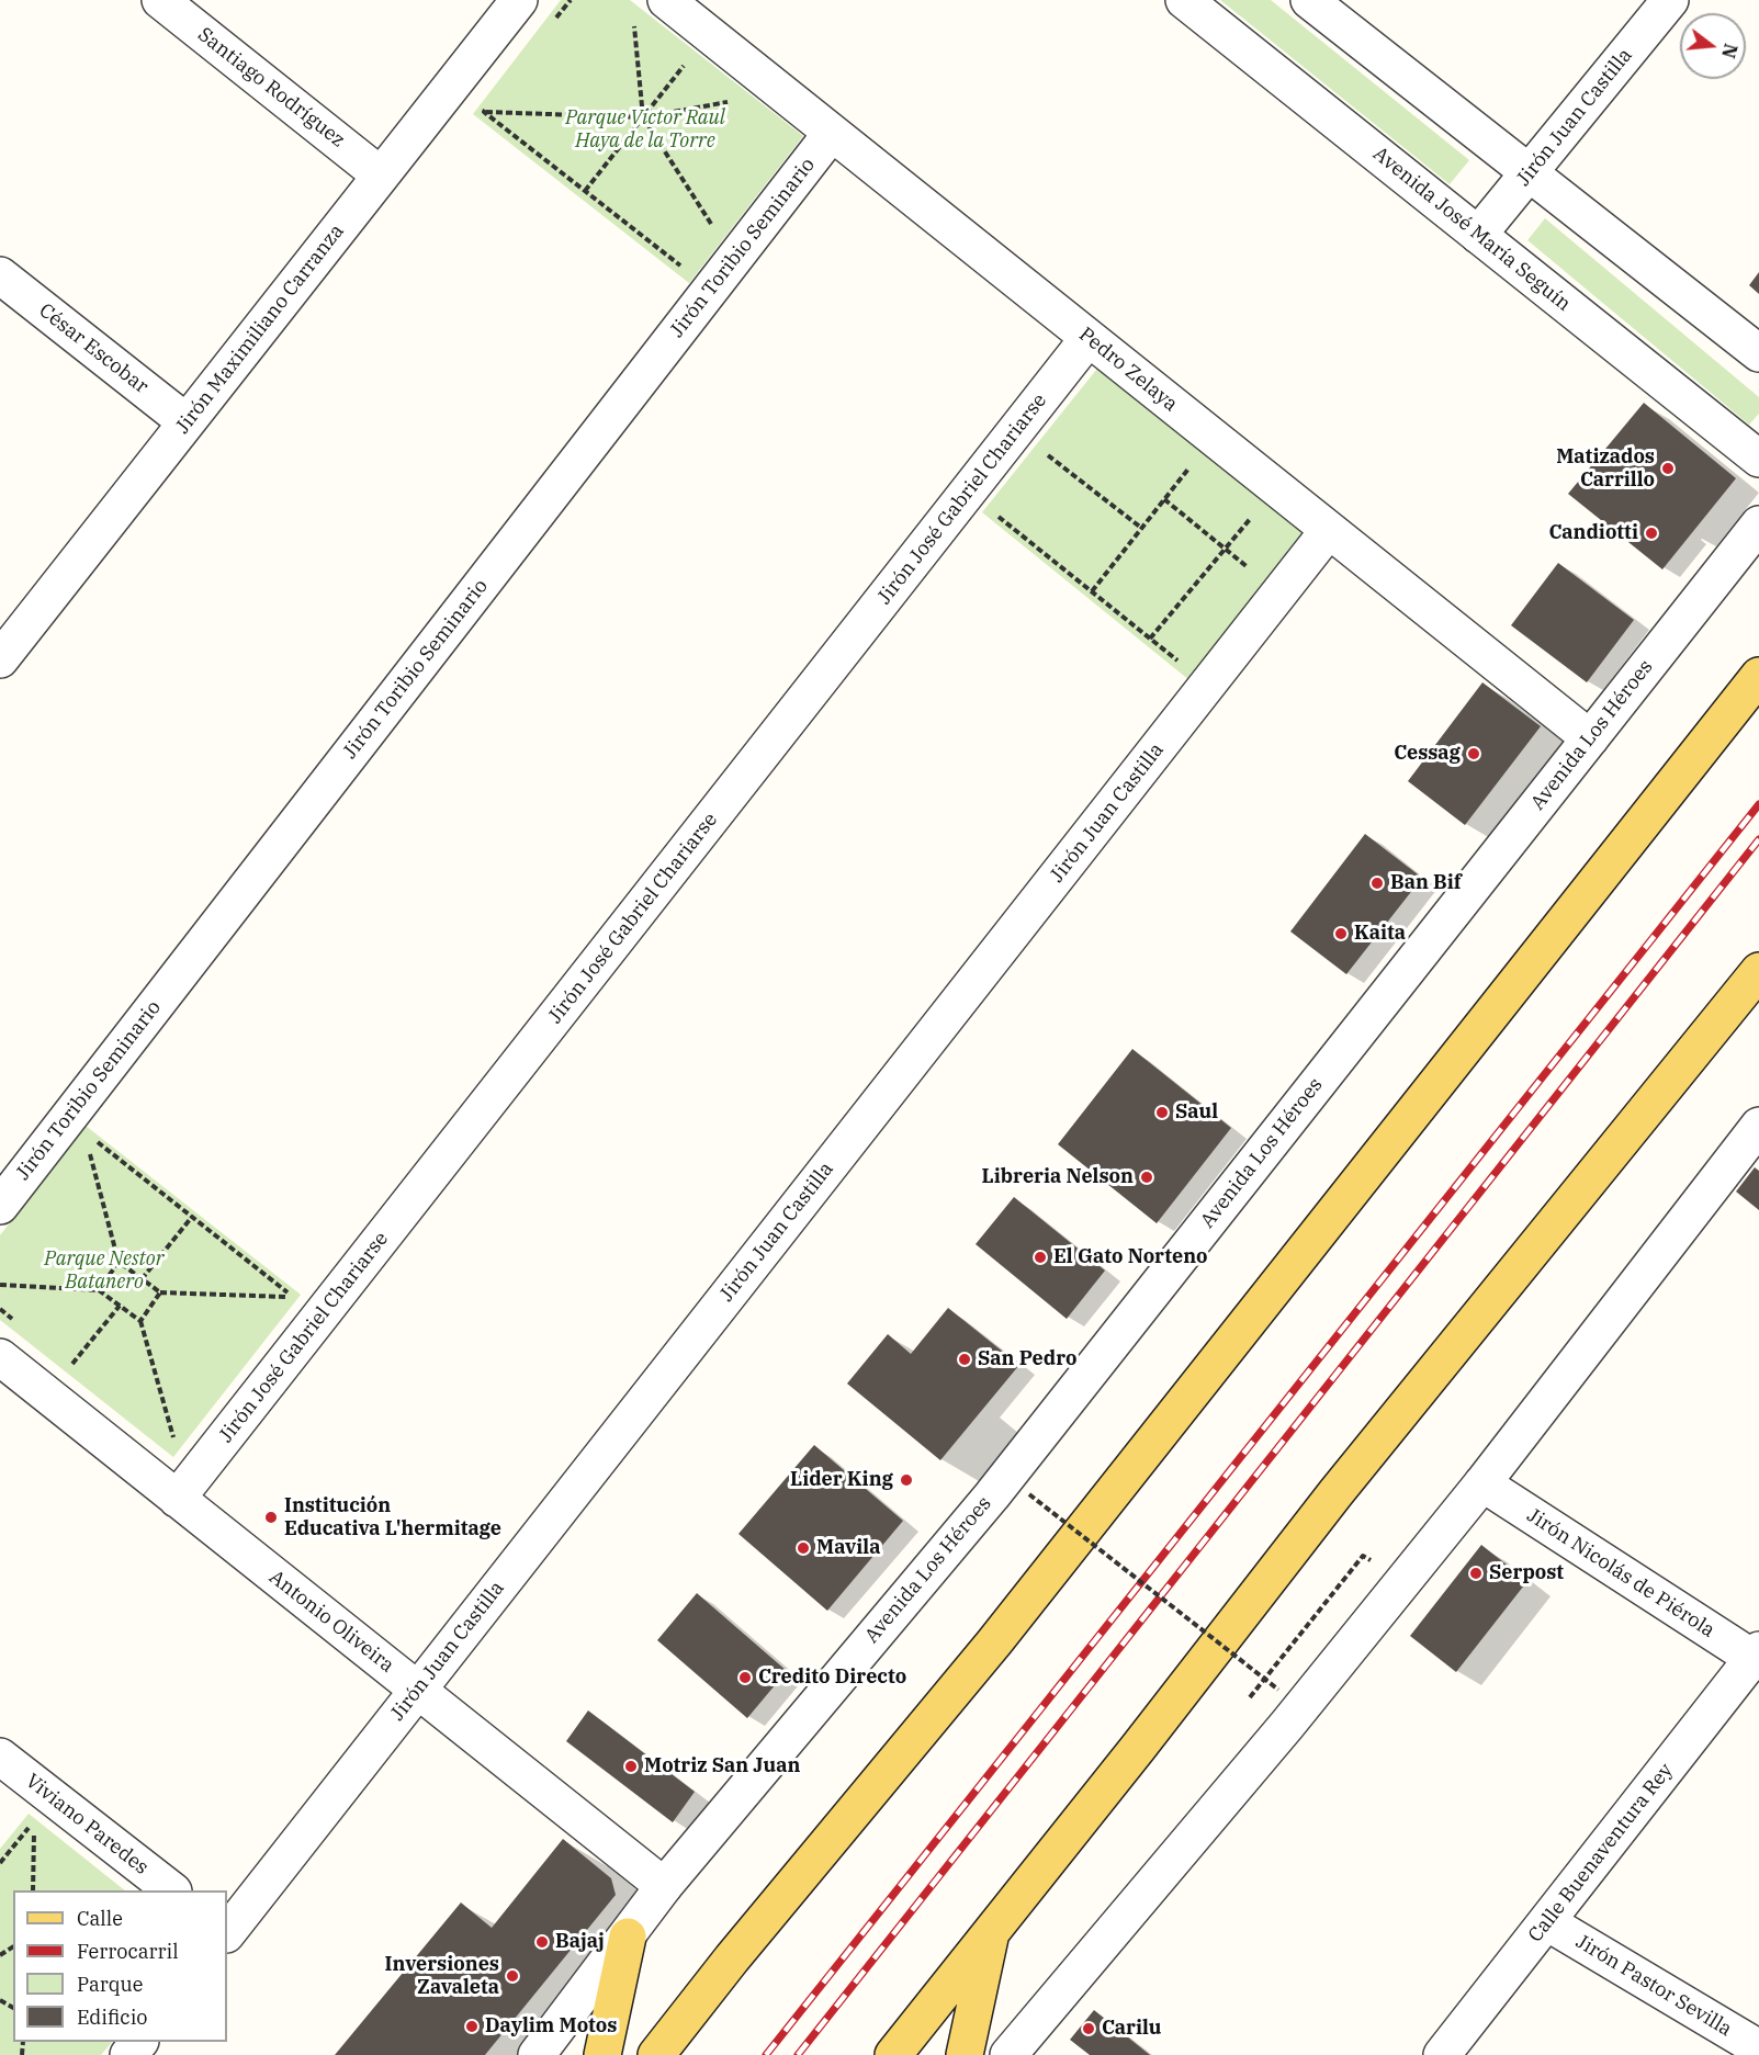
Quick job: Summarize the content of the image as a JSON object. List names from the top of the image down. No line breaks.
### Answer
{"streets":{"street":["Santiago Rodríguez","Jirón Juan Castilla","Avenida José María Seguín","Jirón Toribio Seminario","Jirón Maximiliano Carranza","César Escobar","Pedro Zelaya","Jirón José Gabriel Chariarse","Avenida Los Héroes","Jirón Nicolás de Piérola","Antonio Oliveira","Viviano Paredes","Calle Buenaventura Rey","Jirón Pastor Sevilla"]},"crossings":[["Santiago Rodríguez","Jirón Maximiliano Carranza"],["Jirón Juan Castilla","Avenida José María Seguín"],["Jirón Juan Castilla","Pedro Zelaya"],["Jirón Juan Castilla","Antonio Oliveira"],["Jirón Toribio Seminario","Pedro Zelaya"],["Jirón Maximiliano Carranza","César Escobar"],["Pedro Zelaya","Jirón José Gabriel Chariarse"],["Pedro Zelaya","Avenida Los Héroes"],["Jirón José Gabriel Chariarse","Antonio Oliveira"],["Avenida Los Héroes","Antonio Oliveira"],["Jirón Nicolás de Piérola","Calle Buenaventura Rey"],["Calle Buenaventura Rey","Jirón Pastor Sevilla"]],"parks":["Parque Victor Raul Haya de la Torre","Parque Nestor Batanero"],"places":["Matizados Carrillo","Candiotti","Cessag","Ban Bif","Kaita","Saul","Libreria Nelson","El Gato Norteno","San Pedro","Lider King","Institución Educativa L'hermitage","Mavila","Serpost","Credito Directo","Motriz San Juan","Bajaj","Inversiones Zavaleta","Daylim Motos","Carilu"],"legend":["Calle","Ferrocarril","Parque","Edificio"],"north":"right"}
